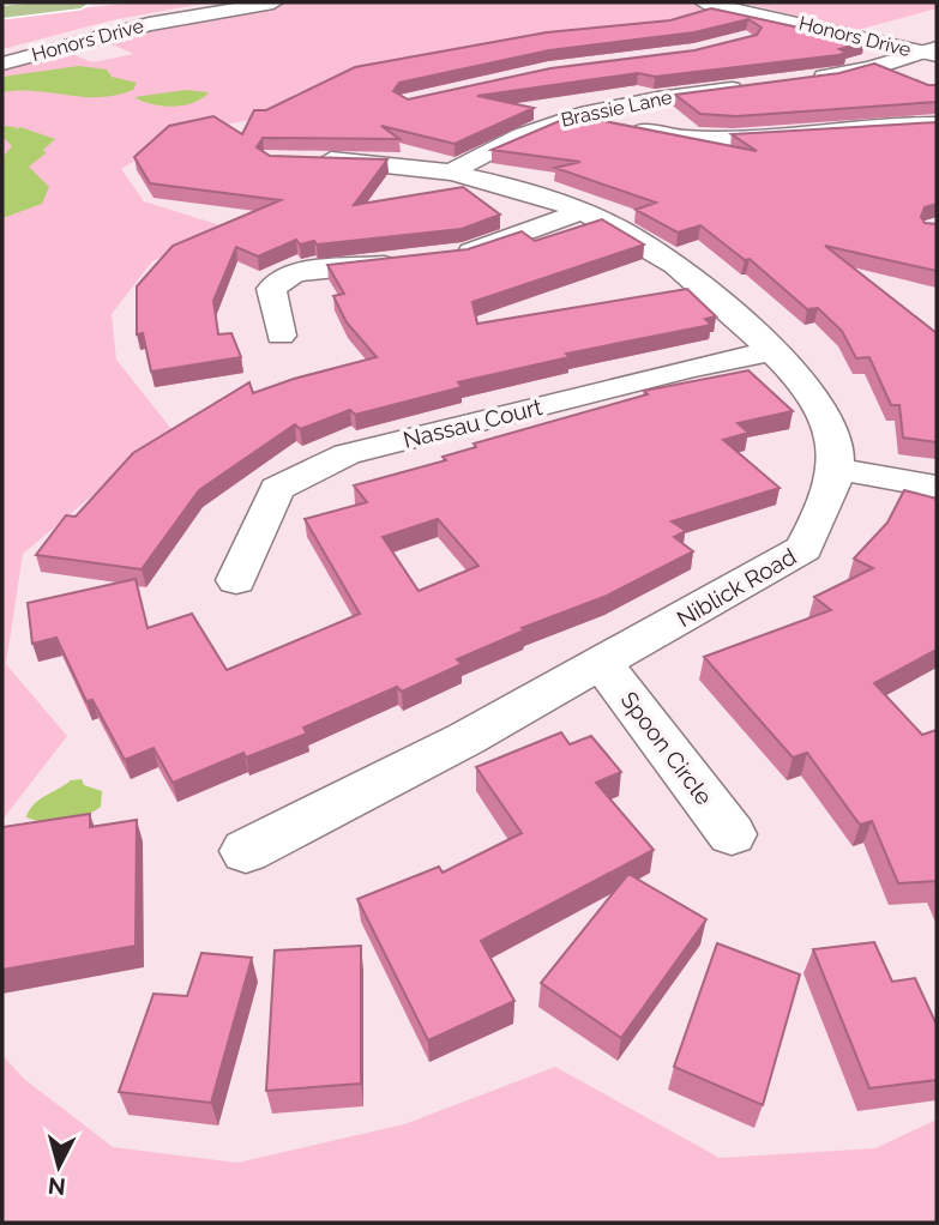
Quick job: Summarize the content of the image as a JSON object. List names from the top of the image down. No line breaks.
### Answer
{"streets":{"street":["Honors Drive","Brassie Lane","Nassau Court","Niblick Road","Spoon Circle"]},"crossings":[["Brassie Lane","Niblick Road"],["Nassau Court","Niblick Road"],["Niblick Road","Spoon Circle"]],"north":"bottom"}
